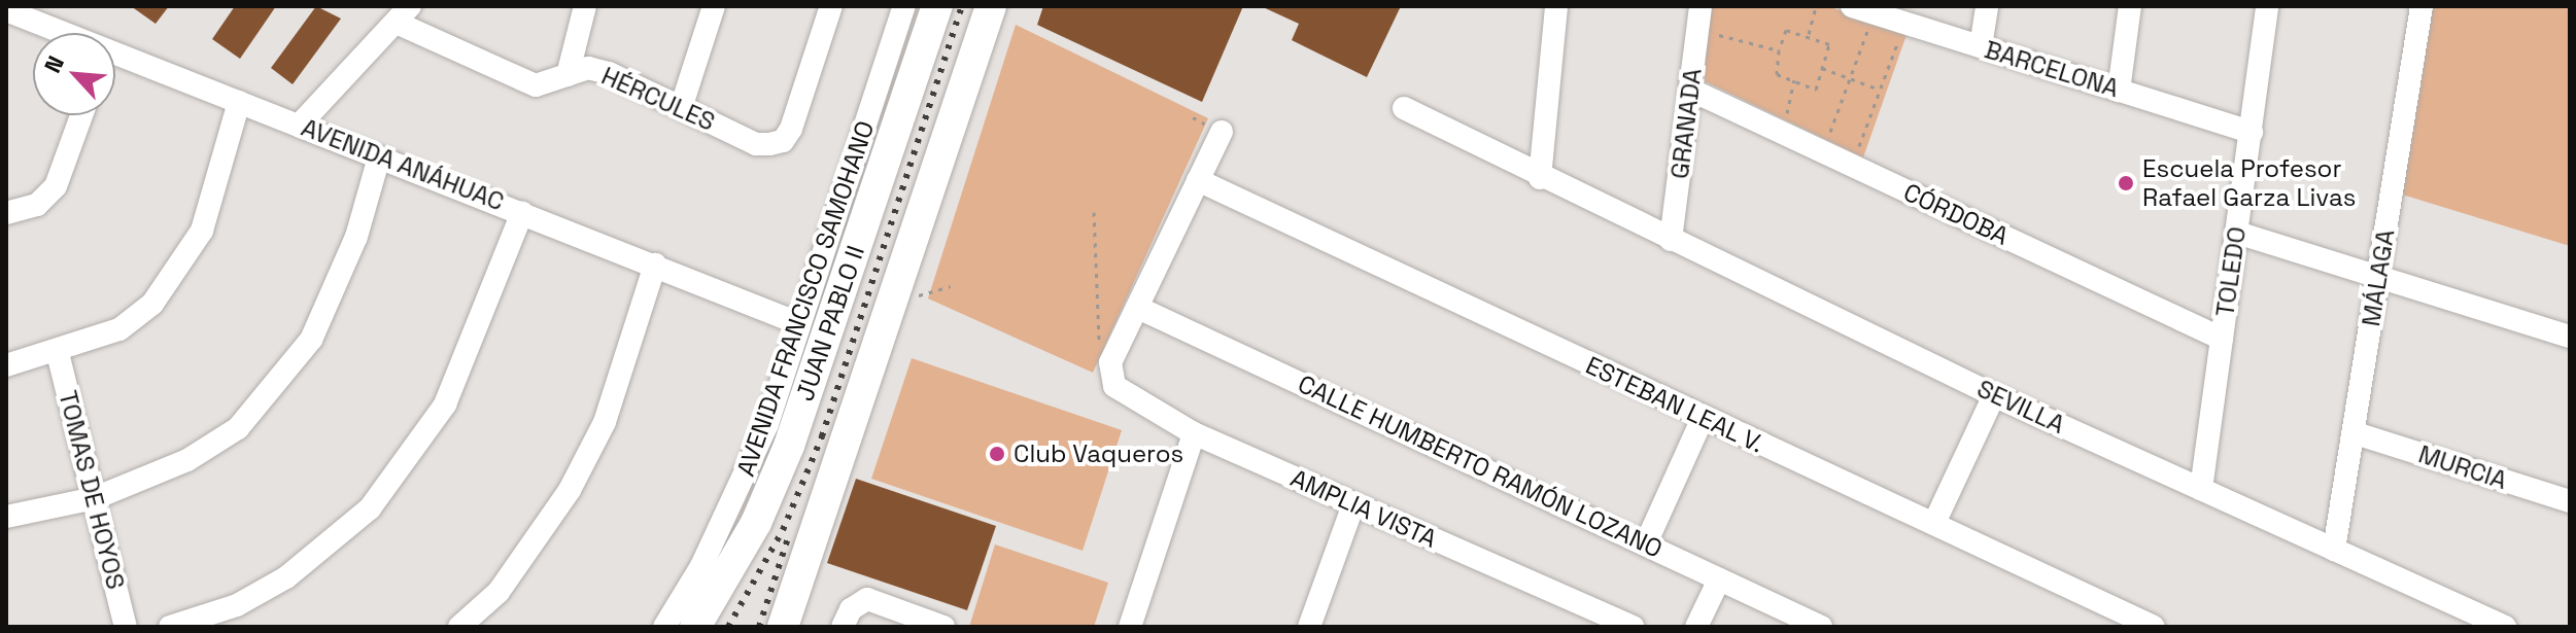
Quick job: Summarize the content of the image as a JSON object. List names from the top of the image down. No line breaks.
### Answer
{"streets":{"main road":["JUAN PABLO II"],"street":["BARCELONA","HÉRCULES","GRANADA","AVENIDA ANÁHUAC","CÓRDOBA","TOLEDO","MÁLAGA","AVENIDA FRANCISCO SAMOHANO","ESTEBAN LEAL V.","SEVILLA","CALLE HUMBERTO RAMÓN LOZANO","MURCIA","TOMAS DE HOYOS","AMPLIA VISTA"]},"crossings":[["BARCELONA","TOLEDO"],["GRANADA","CÓRDOBA"],["GRANADA","SEVILLA"],["AVENIDA ANÁHUAC","AVENIDA FRANCISCO SAMOHANO"],["CÓRDOBA","TOLEDO"],["TOLEDO","SEVILLA"],["MÁLAGA","SEVILLA"],["MÁLAGA","MURCIA"]],"places":["Escuela Profesor Rafael Garza Livas","Club Vaqueros"],"north":"top left"}
